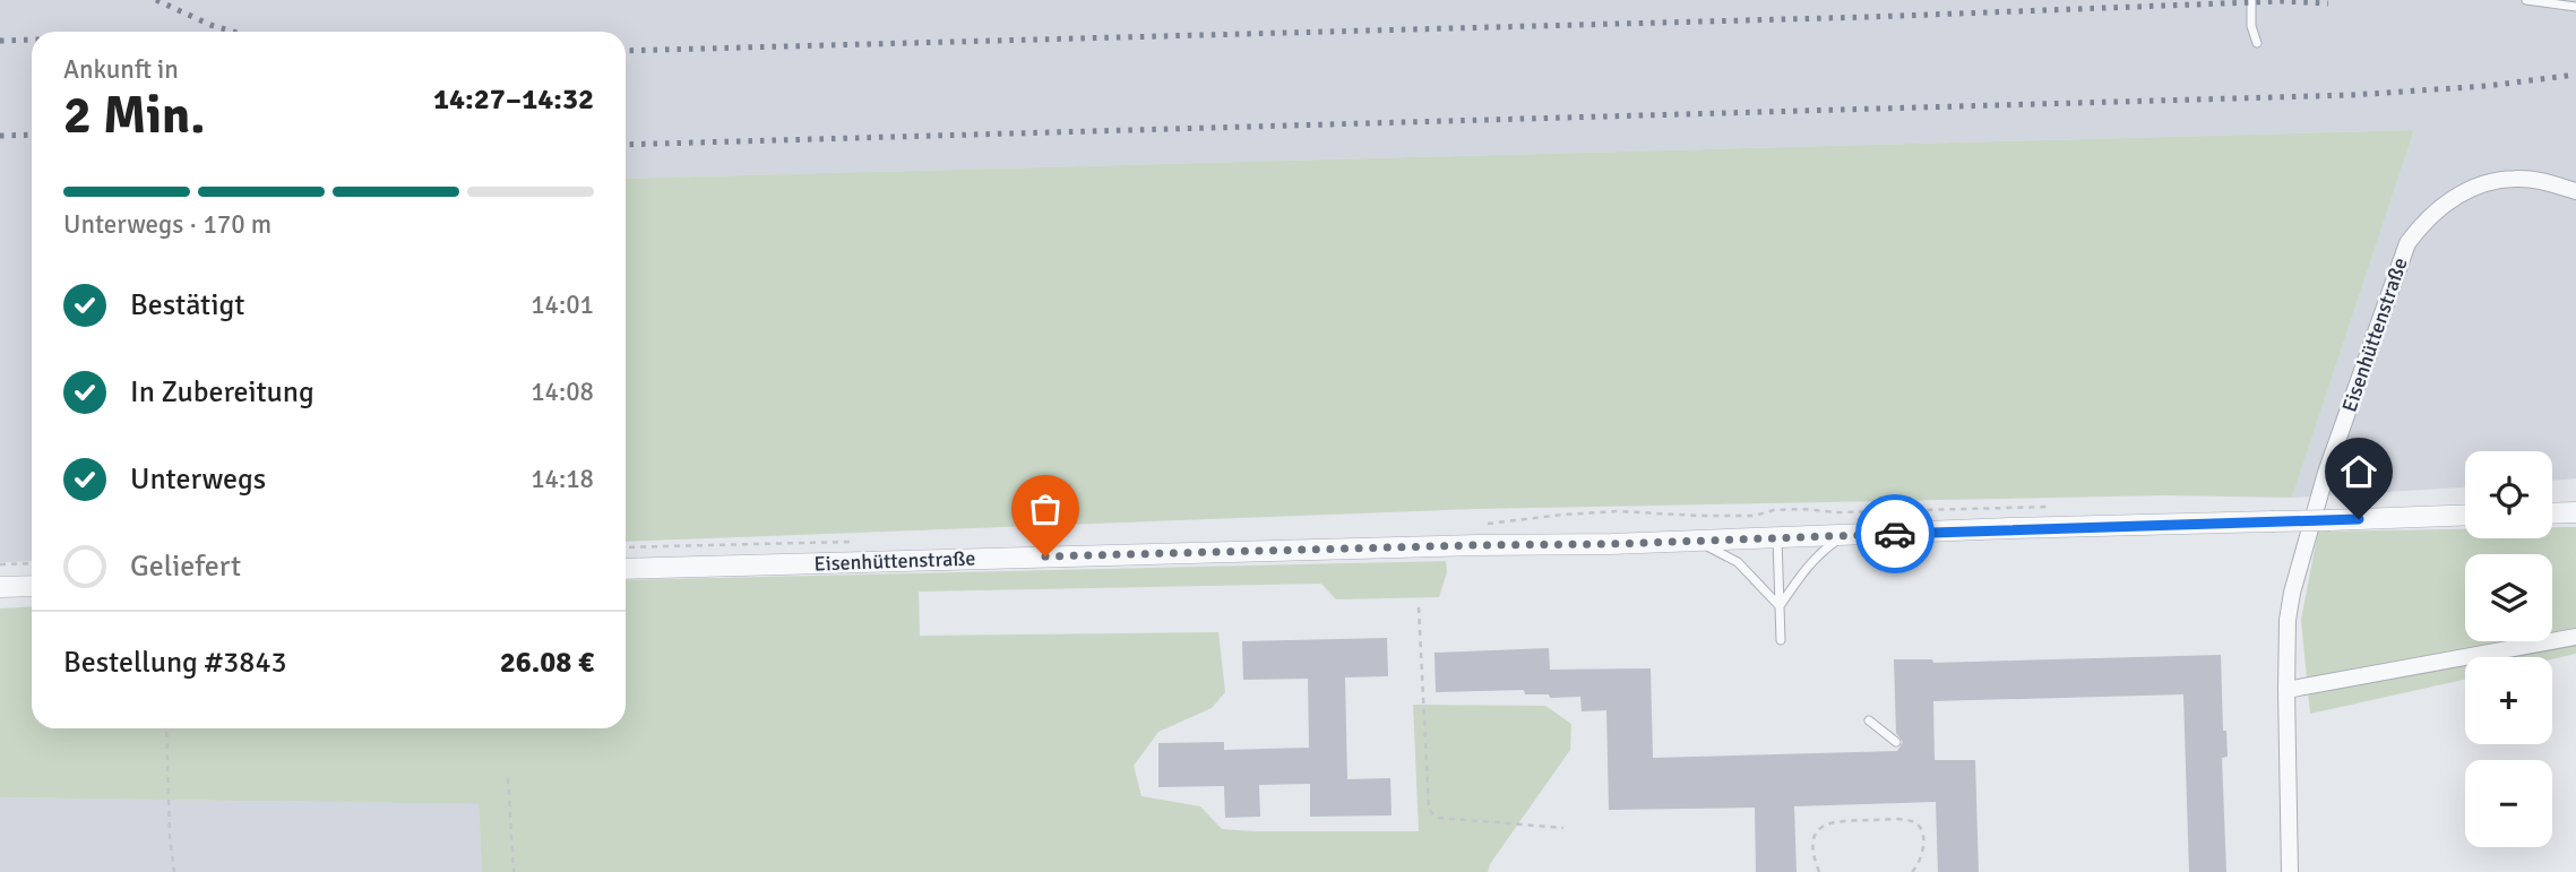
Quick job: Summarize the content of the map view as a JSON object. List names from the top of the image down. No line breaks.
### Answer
{"streets":{"street":["Eisenhüttenstraße"]},"page":{"heading":["2 Min.","Ankunft in","14:27–14:32"],"panel":["Bestellung #3843","26.08 €"],"bar":"Unterwegs · 170 m","list":[["Bestätigt","14:01"],["In Zubereitung","14:08"],["Unterwegs","14:18"],"Geliefert"],"map_buttons":["+","−"]}}
